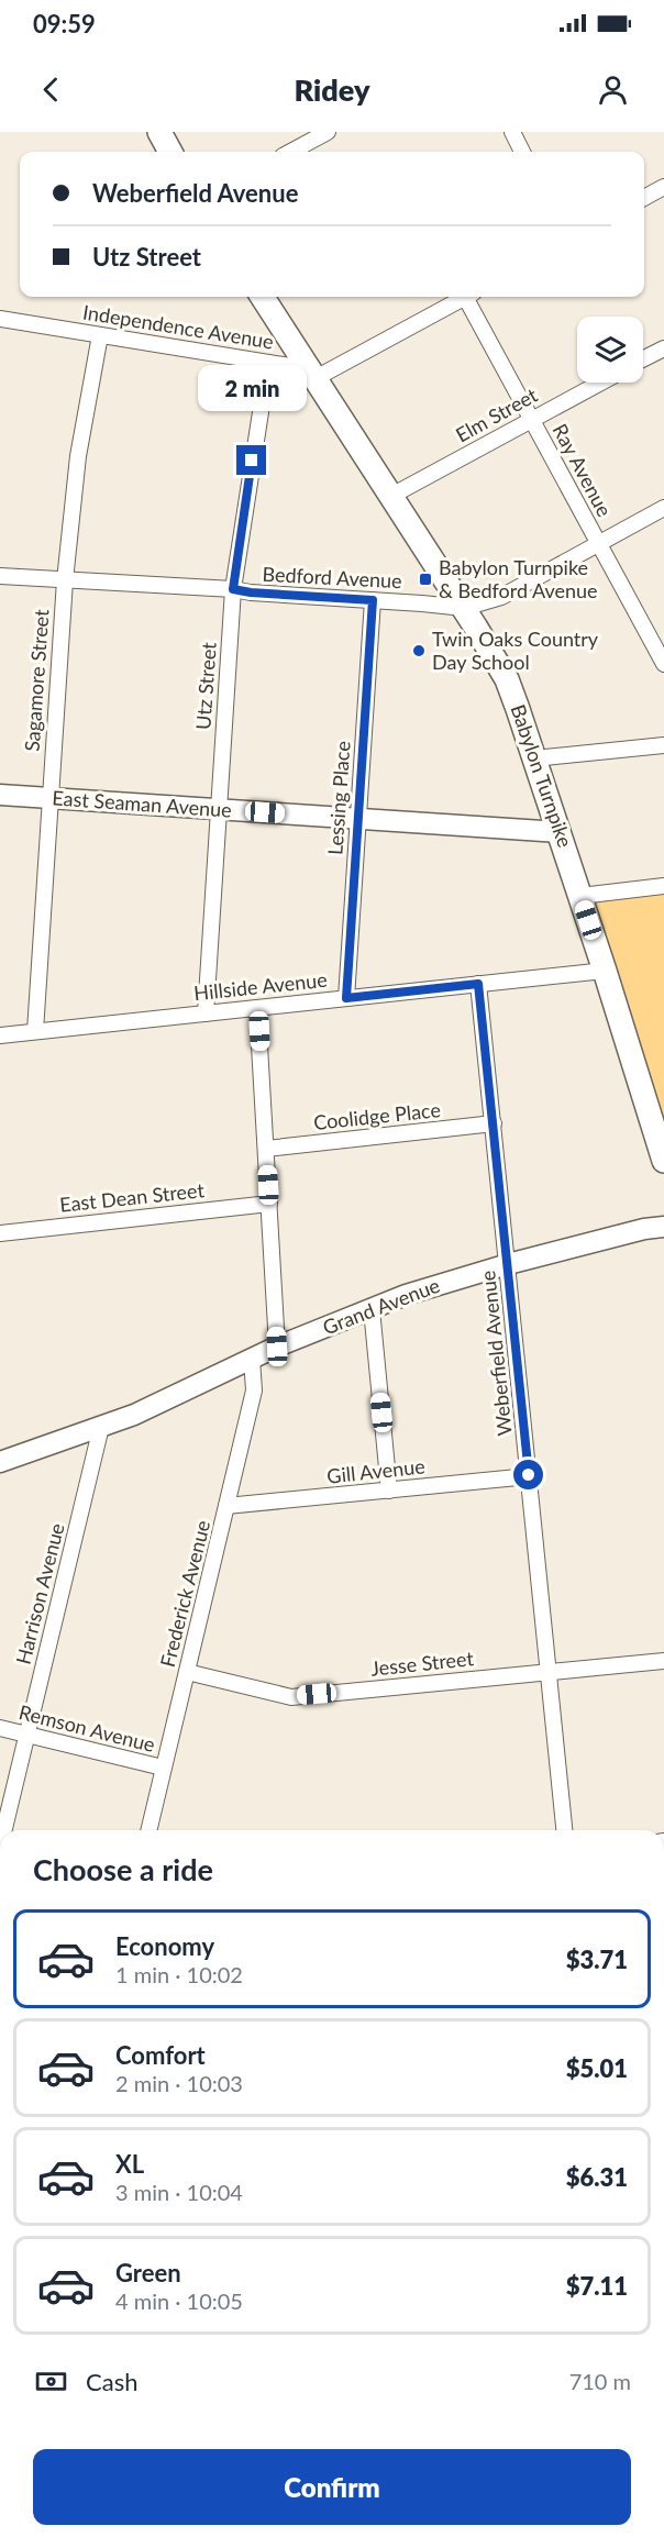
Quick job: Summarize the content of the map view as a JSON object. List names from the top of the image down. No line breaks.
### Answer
{"streets":{"main road":["Babylon Turnpike"],"street":["Independence Avenue","Elm Street","Ray Avenue","Bedford Avenue","Sagamore Street","Utz Street","Lessing Place","East Seaman Avenue","Hillside Avenue","Coolidge Place","East Dean Street","Grand Avenue","Weberfield Avenue","Gill Avenue","Harrison Avenue","Frederick Avenue","Jesse Street","Remson Avenue"]},"crossings":[["Independence Avenue","Sagamore Street"],["Independence Avenue","Utz Street"],["Independence Avenue","Babylon Turnpike"],["Elm Street","Ray Avenue"],["Elm Street","Babylon Turnpike"],["Bedford Avenue","Sagamore Street"],["Bedford Avenue","Utz Street"],["Bedford Avenue","Babylon Turnpike"],["Bedford Avenue","Lessing Place"],["Sagamore Street","East Seaman Avenue"],["Sagamore Street","Hillside Avenue"],["Utz Street","East Seaman Avenue"],["Utz Street","Hillside Avenue"],["Babylon Turnpike","East Seaman Avenue"],["Babylon Turnpike","Hillside Avenue"],["Lessing Place","East Seaman Avenue"],["Lessing Place","Hillside Avenue"],["Hillside Avenue","Weberfield Avenue"],["Coolidge Place","Weberfield Avenue"],["Grand Avenue","Weberfield Avenue"],["Grand Avenue","Harrison Avenue"],["Grand Avenue","Frederick Avenue"],["Weberfield Avenue","Gill Avenue"],["Weberfield Avenue","Jesse Street"],["Gill Avenue","Frederick Avenue"],["Harrison Avenue","Remson Avenue"],["Frederick Avenue","Jesse Street"],["Frederick Avenue","Remson Avenue"]],"places":{"transit":["Babylon Turnpike & Bedford Avenue"],"other":["Twin Oaks Country Day School"]},"page":{"status":"09:59","header":"Ridey","banner":["Weberfield Avenue","Utz Street"],"bubble":"2 min","heading":"Choose a ride","list":[{"name":"Economy","note":"1 min · 10:02","value":"$3.71"},{"name":"Comfort","note":"2 min · 10:03","value":"$5.01"},{"name":"XL","note":"3 min · 10:04","value":"$6.31"},{"name":"Green","note":"4 min · 10:05","value":"$7.11"}],"pay":["Cash","710 m"],"buttons":"Confirm"}}
